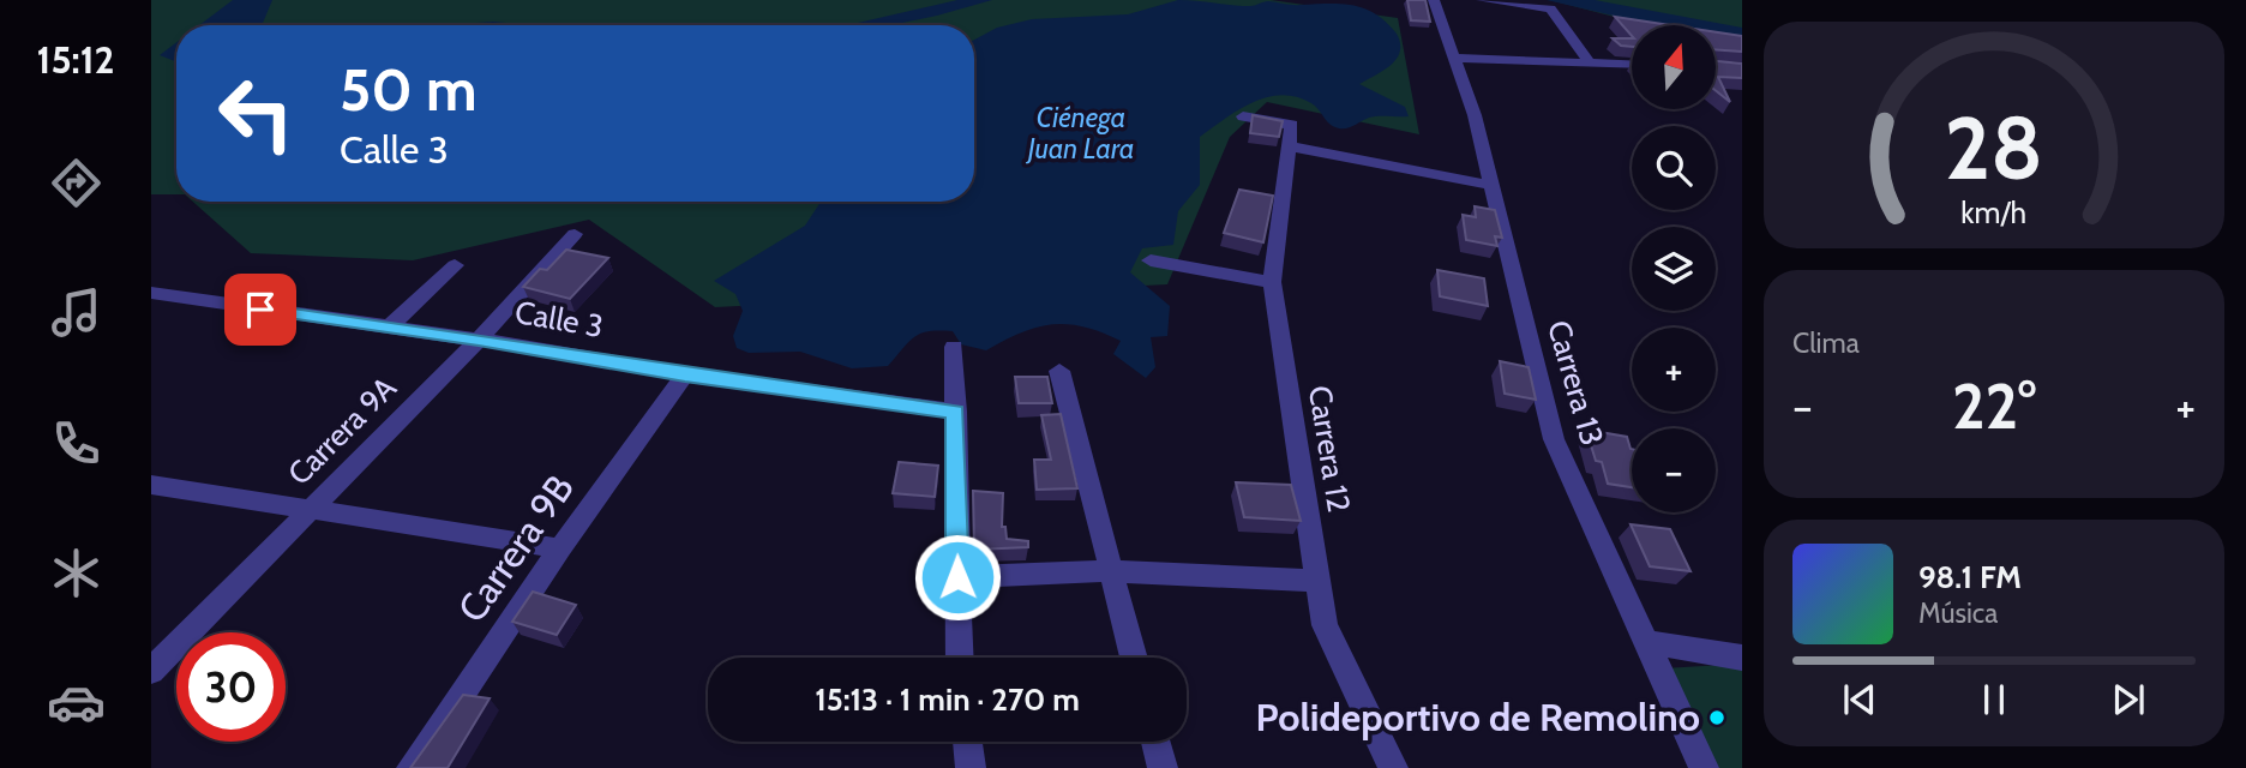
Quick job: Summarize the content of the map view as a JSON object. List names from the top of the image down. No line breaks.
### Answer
{"streets":{"street":["Calle 3","Carrera 13","Carrera 9A","Carrera 12","Carrera 9B"]},"crossings":[["Calle 3","Carrera 9A"],["Calle 3","Carrera 9B"]],"water":["Ciénega Juan Lara"],"places":["Polideportivo de Remolino"],"north":"top","page":{"tabs":"15:12","map_buttons":["+","−"],"turn":["50 m","Calle 3"],"tile":"Clima","heat":["−","22°","+"],"song":["98.1 FM","Música"],"limit":"30","trip":"15:13 · 1 min · 270 m","gauge":["28","km/h"]}}
